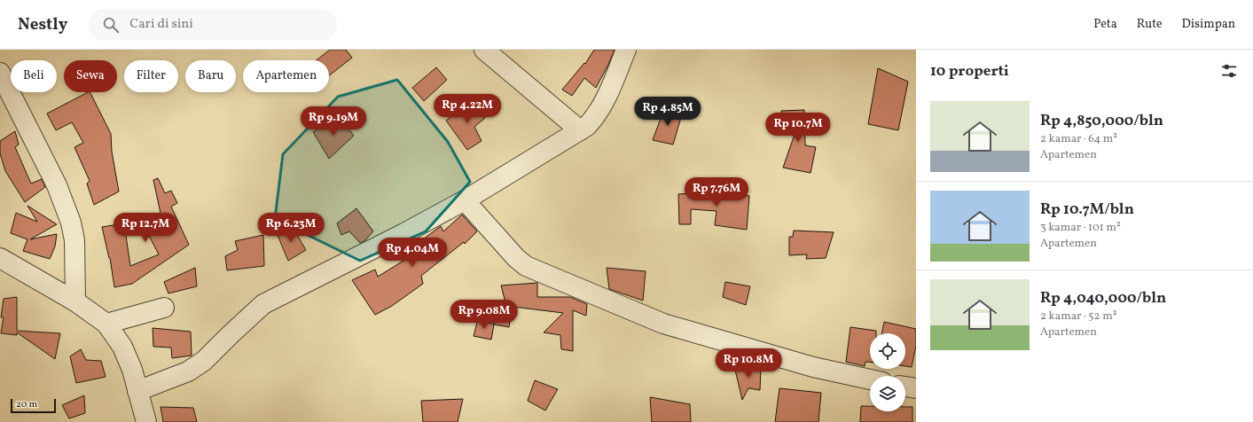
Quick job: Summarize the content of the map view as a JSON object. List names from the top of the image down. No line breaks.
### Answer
{"scale_bar":"20 m","page":{"header":"Nestly","search":"Cari di sini","nav":["Peta","Rute","Disimpan"],"heading":"10 properti","chip":["Beli","Sewa","Filter","Baru","Apartemen"],"list":[{"name":"Rp 4,850,000/bln","note":"2 kamar · 64 m² · Apartemen"},{"name":"Rp 10.7M/bln","note":"3 kamar · 101 m² · Apartemen"},{"name":"Rp 4,040,000/bln","note":"2 kamar · 52 m² · Apartemen"}],"price":["Rp 4.22M","Rp 4.85M","Rp 9.19M","Rp 10.7M","Rp 7.76M","Rp 12.7M","Rp 6.23M","Rp 4.04M","Rp 9.08M","Rp 10.8M"],"scale":"20 m"}}
